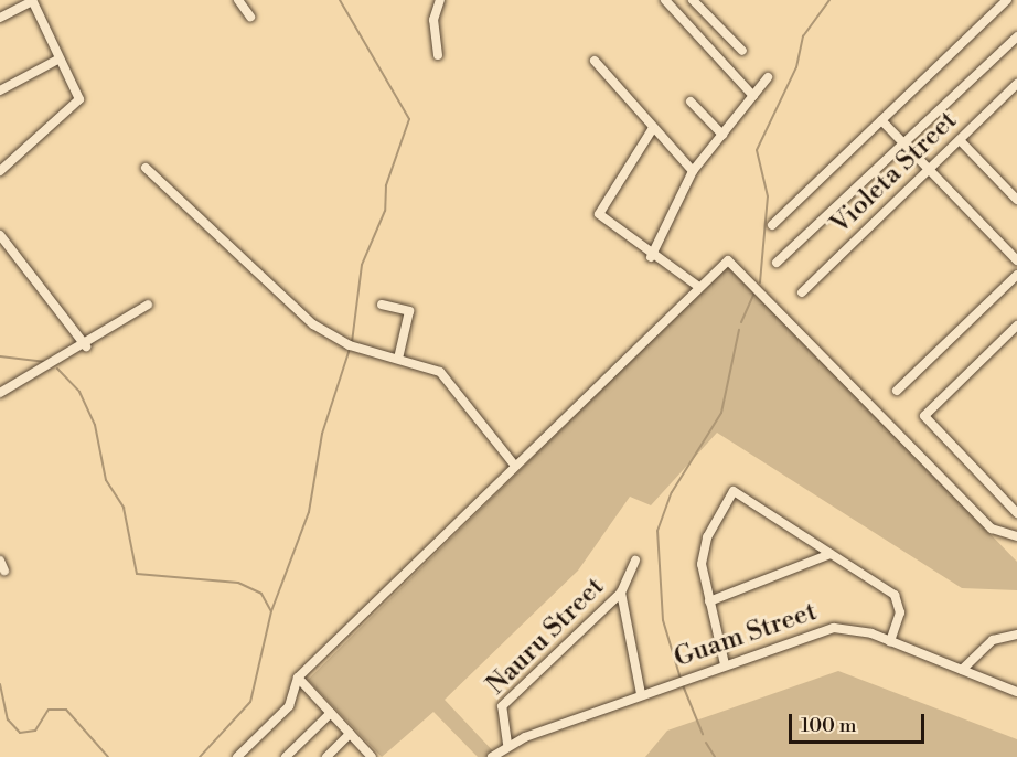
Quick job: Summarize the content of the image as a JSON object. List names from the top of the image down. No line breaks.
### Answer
{"streets":{"street":["Violeta Street","Guam Street","Nauru Street"]},"crossings":[["Guam Street","Nauru Street"]],"scale_bar":"100 m"}
